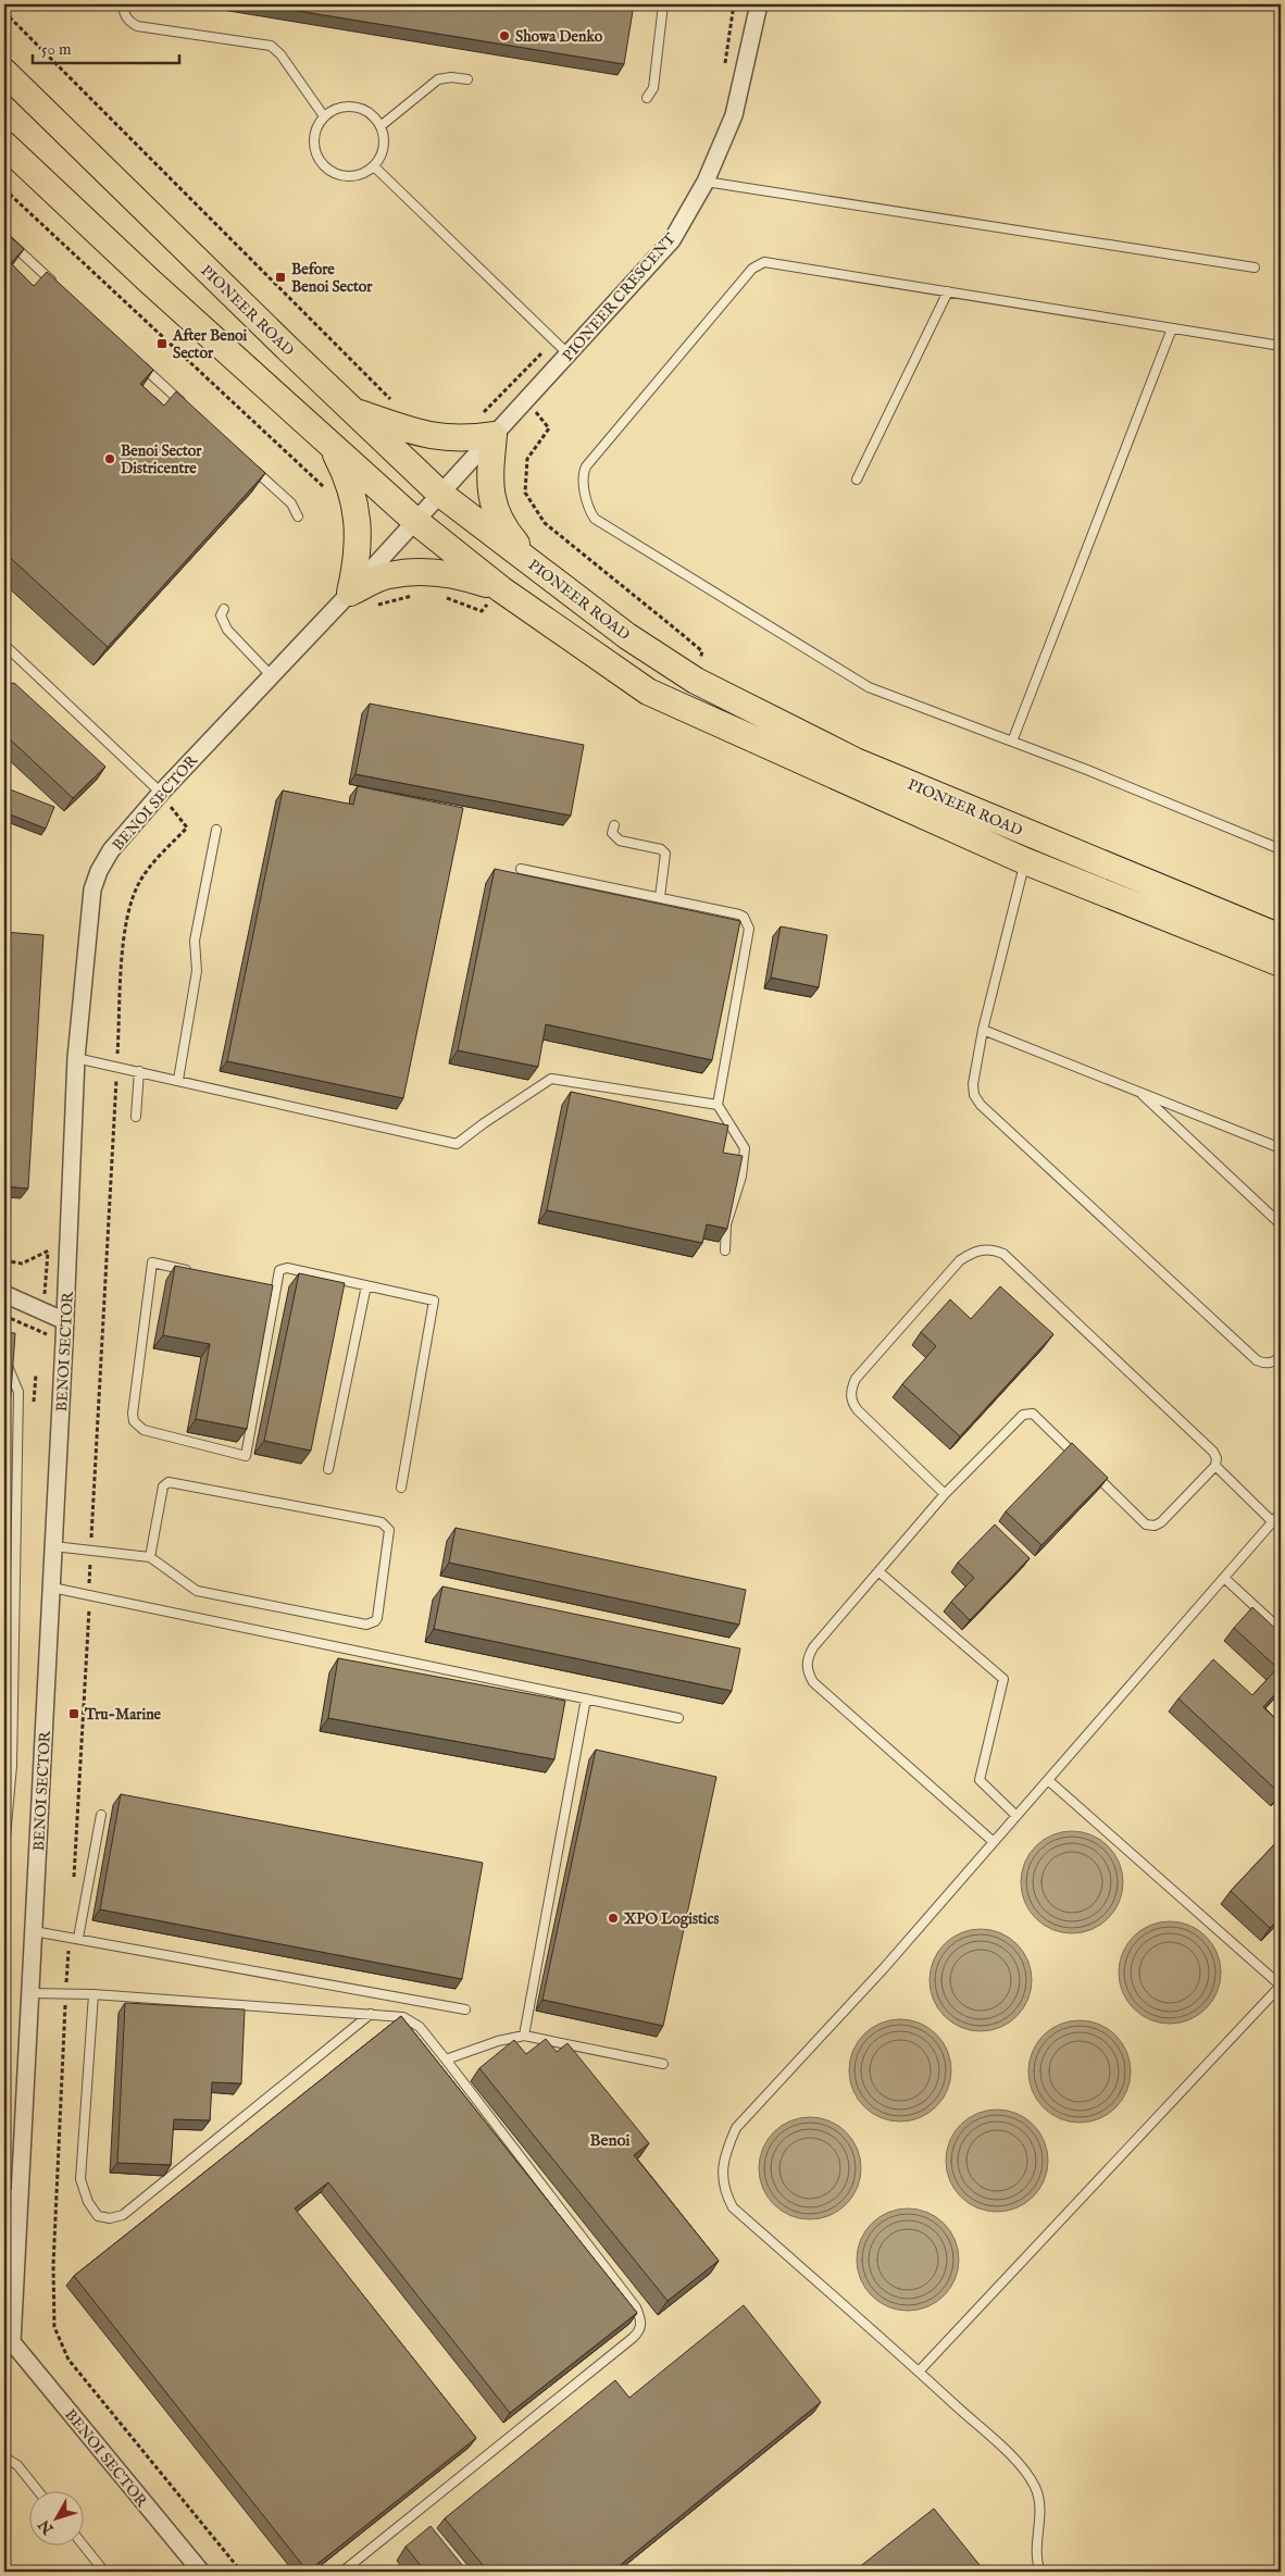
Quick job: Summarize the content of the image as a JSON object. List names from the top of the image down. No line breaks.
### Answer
{"streets":{"main road":["PIONEER ROAD"],"street":["PIONEER CRESCENT","BENOI SECTOR"]},"crossings":[["PIONEER CRESCENT","PIONEER ROAD"],["PIONEER CRESCENT","BENOI SECTOR"],["PIONEER ROAD","BENOI SECTOR"]],"districts":["Benoi"],"places":{"other":["Showa Denko","Benoi Sector Districentre","XPO Logistics"],"transit":["Before Benoi Sector","After Benoi Sector","Tru-Marine"]},"scale_bar":"50 m","north":"bottom left"}
